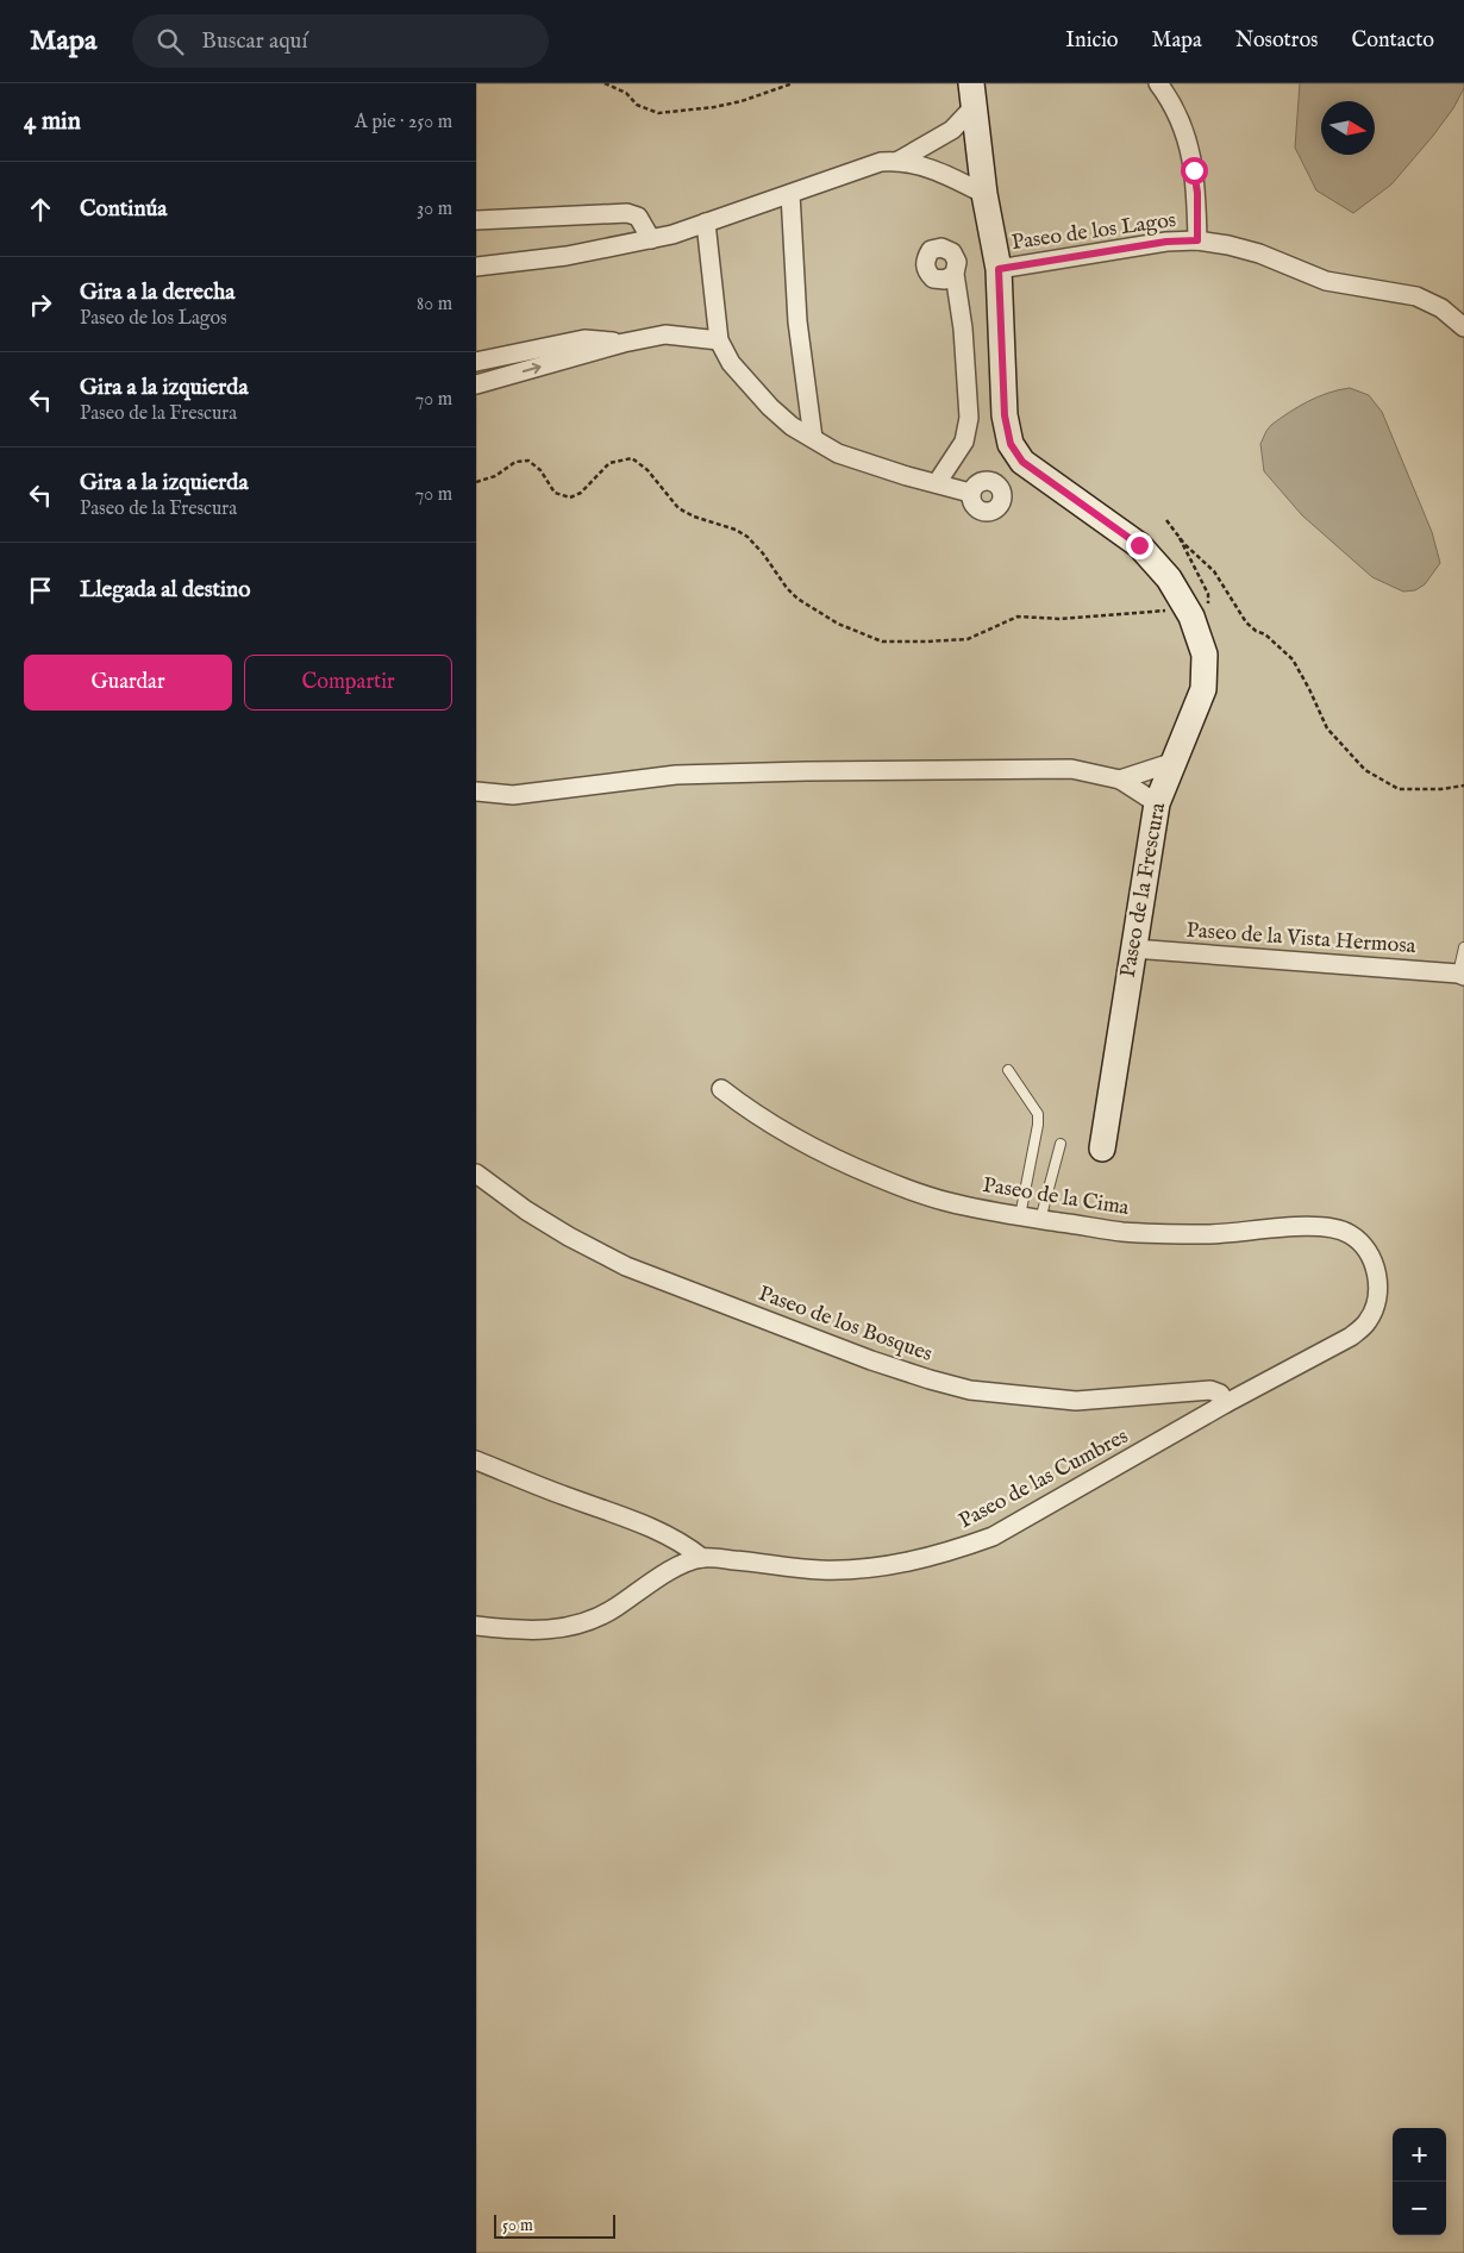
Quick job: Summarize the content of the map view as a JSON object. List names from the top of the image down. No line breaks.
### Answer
{"streets":{"street":["Paseo de los Lagos","Paseo de la Frescura","Paseo de la Vista Hermosa","Paseo de la Cima","Paseo de los Bosques","Paseo de las Cumbres"]},"crossings":[["Paseo de los Lagos","Paseo de la Frescura"],["Paseo de la Frescura","Paseo de la Vista Hermosa"],["Paseo de la Cima","Paseo de las Cumbres"],["Paseo de los Bosques","Paseo de las Cumbres"]],"scale_bar":"50 m","north":"right","page":{"header":"Mapa","search":"Buscar aquí","nav":["Inicio","Mapa","Nosotros","Contacto"],"heading":["4 min","A pie · 250 m"],"list":[["Continúa","30 m"],["Gira a la derecha","Paseo de los Lagos","80 m"],["Gira a la izquierda","Paseo de la Frescura","70 m"],["Gira a la izquierda","Paseo de la Frescura","70 m"],"Llegada al destino"],"buttons":["Guardar","Compartir"],"map_buttons":["+","−"],"scale":"50 m"}}
